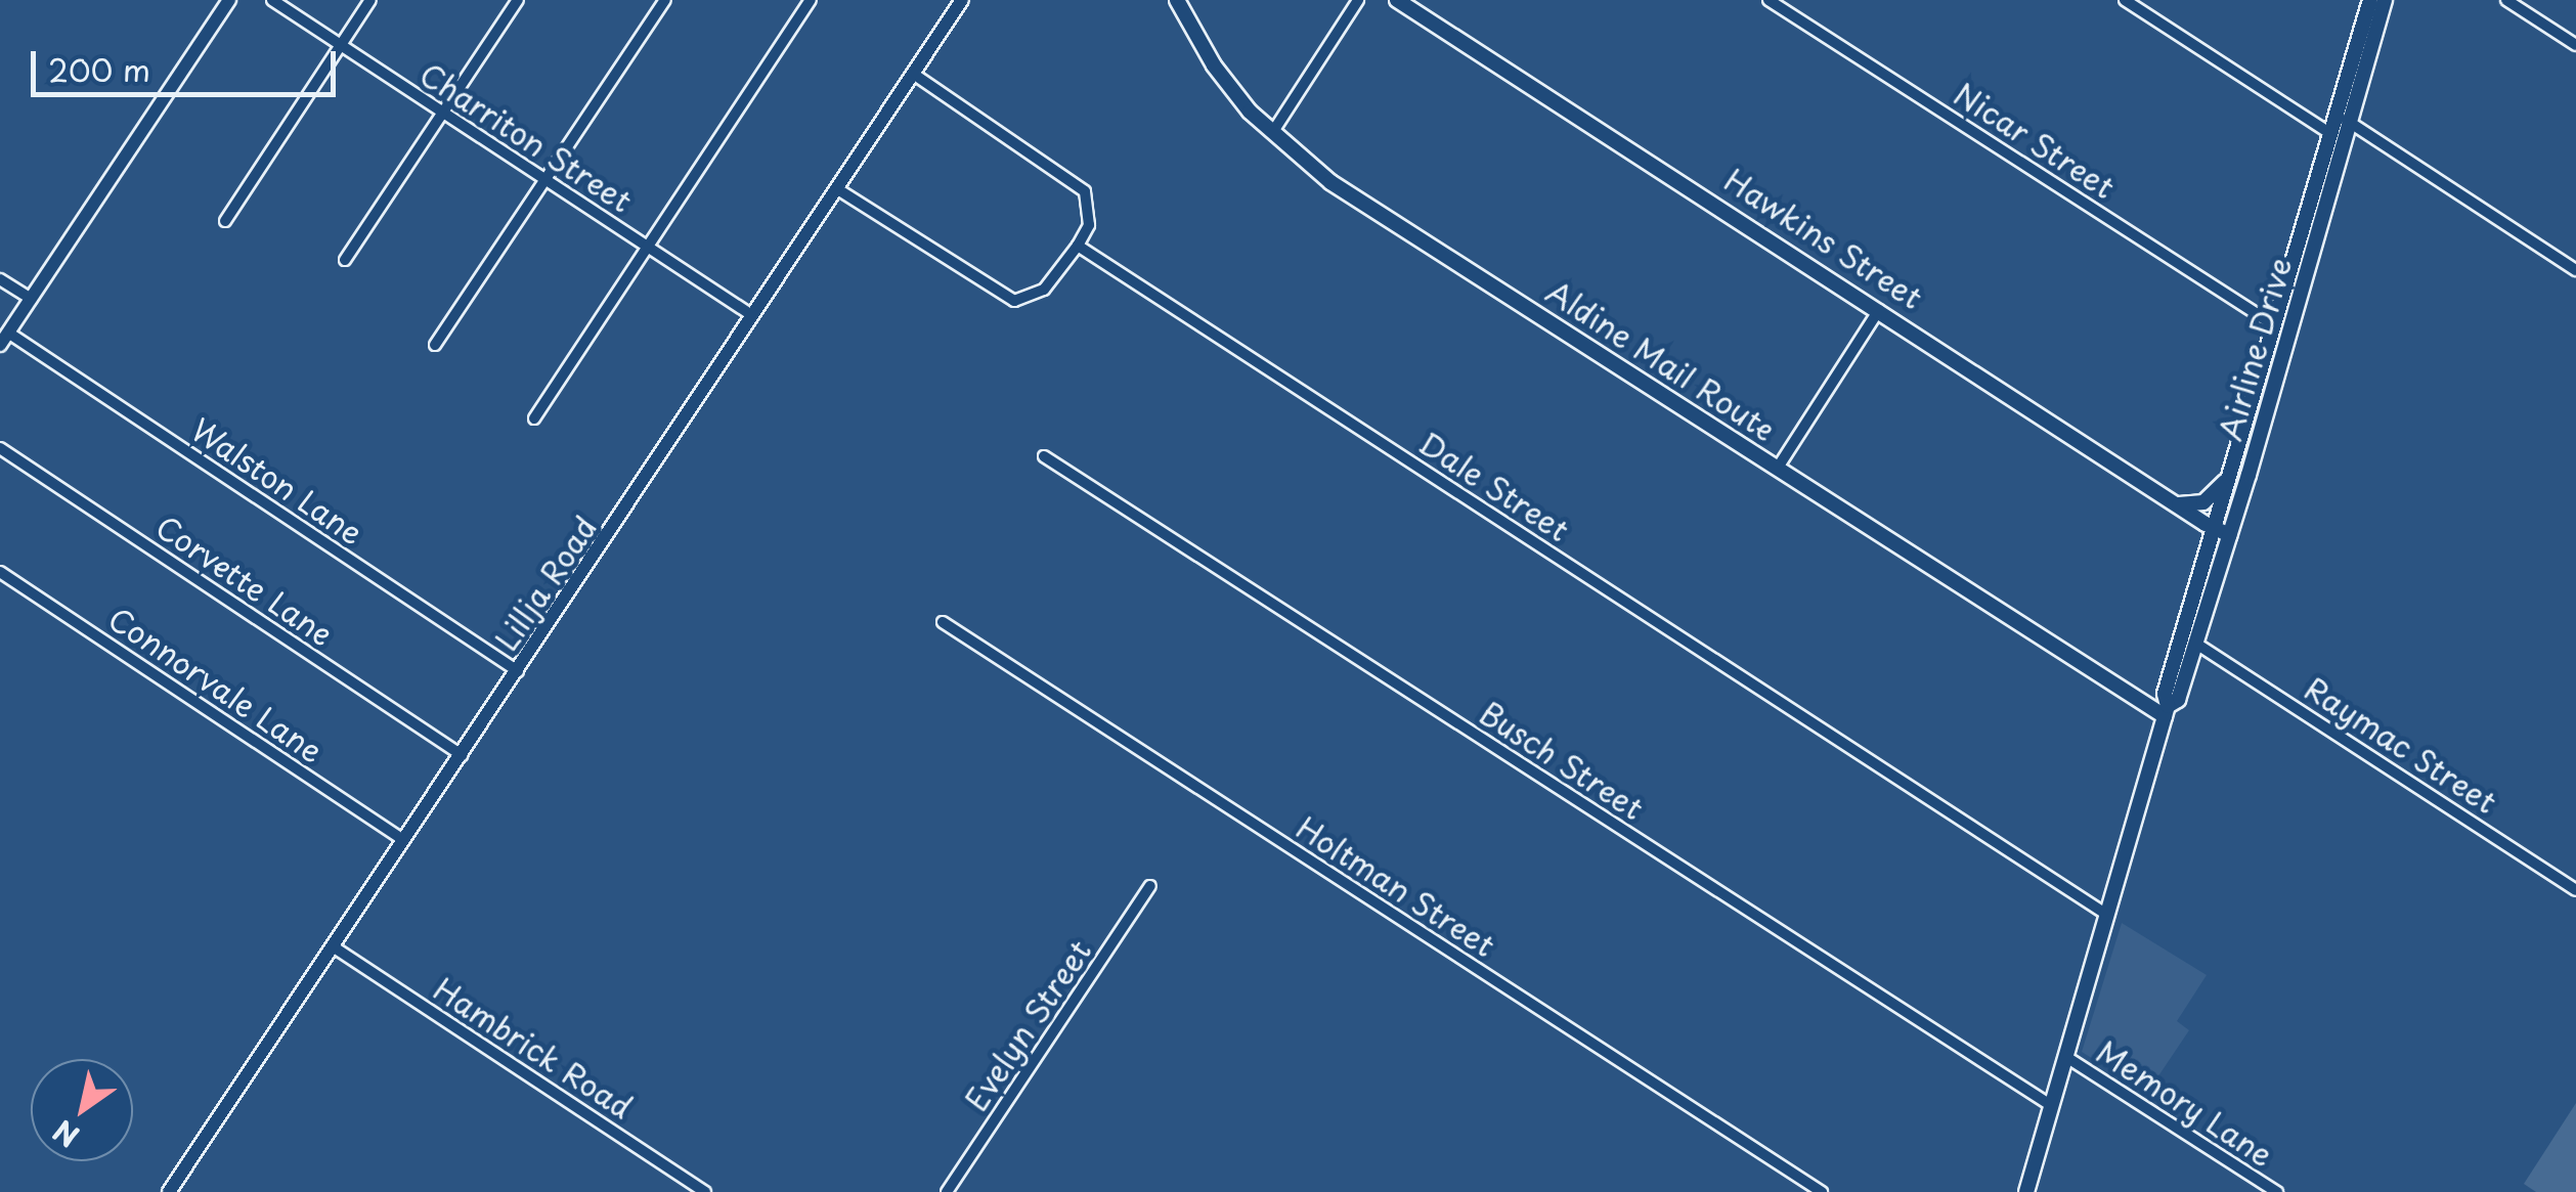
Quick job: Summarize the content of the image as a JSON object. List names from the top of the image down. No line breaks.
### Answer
{"streets":{"main road":["Hawkins Street","Airline Drive","Aldine Mail Route"],"street":["Charriton Street","Nicar Street","Walston Lane","Dale Street","Corvette Lane","Lillja Road","Connorvale Lane","Raymac Street","Busch Street","Holtman Street","Evelyn Street","Hambrick Road","Memory Lane"]},"crossings":[["Charriton Street","Lillja Road"],["Nicar Street","Airline Drive"],["Hawkins Street","Airline Drive"],["Airline Drive","Aldine Mail Route"],["Airline Drive","Dale Street"],["Airline Drive","Raymac Street"],["Airline Drive","Busch Street"],["Airline Drive","Memory Lane"],["Walston Lane","Lillja Road"],["Corvette Lane","Lillja Road"],["Lillja Road","Connorvale Lane"],["Lillja Road","Hambrick Road"]],"scale_bar":"200 m","north":"bottom left"}
